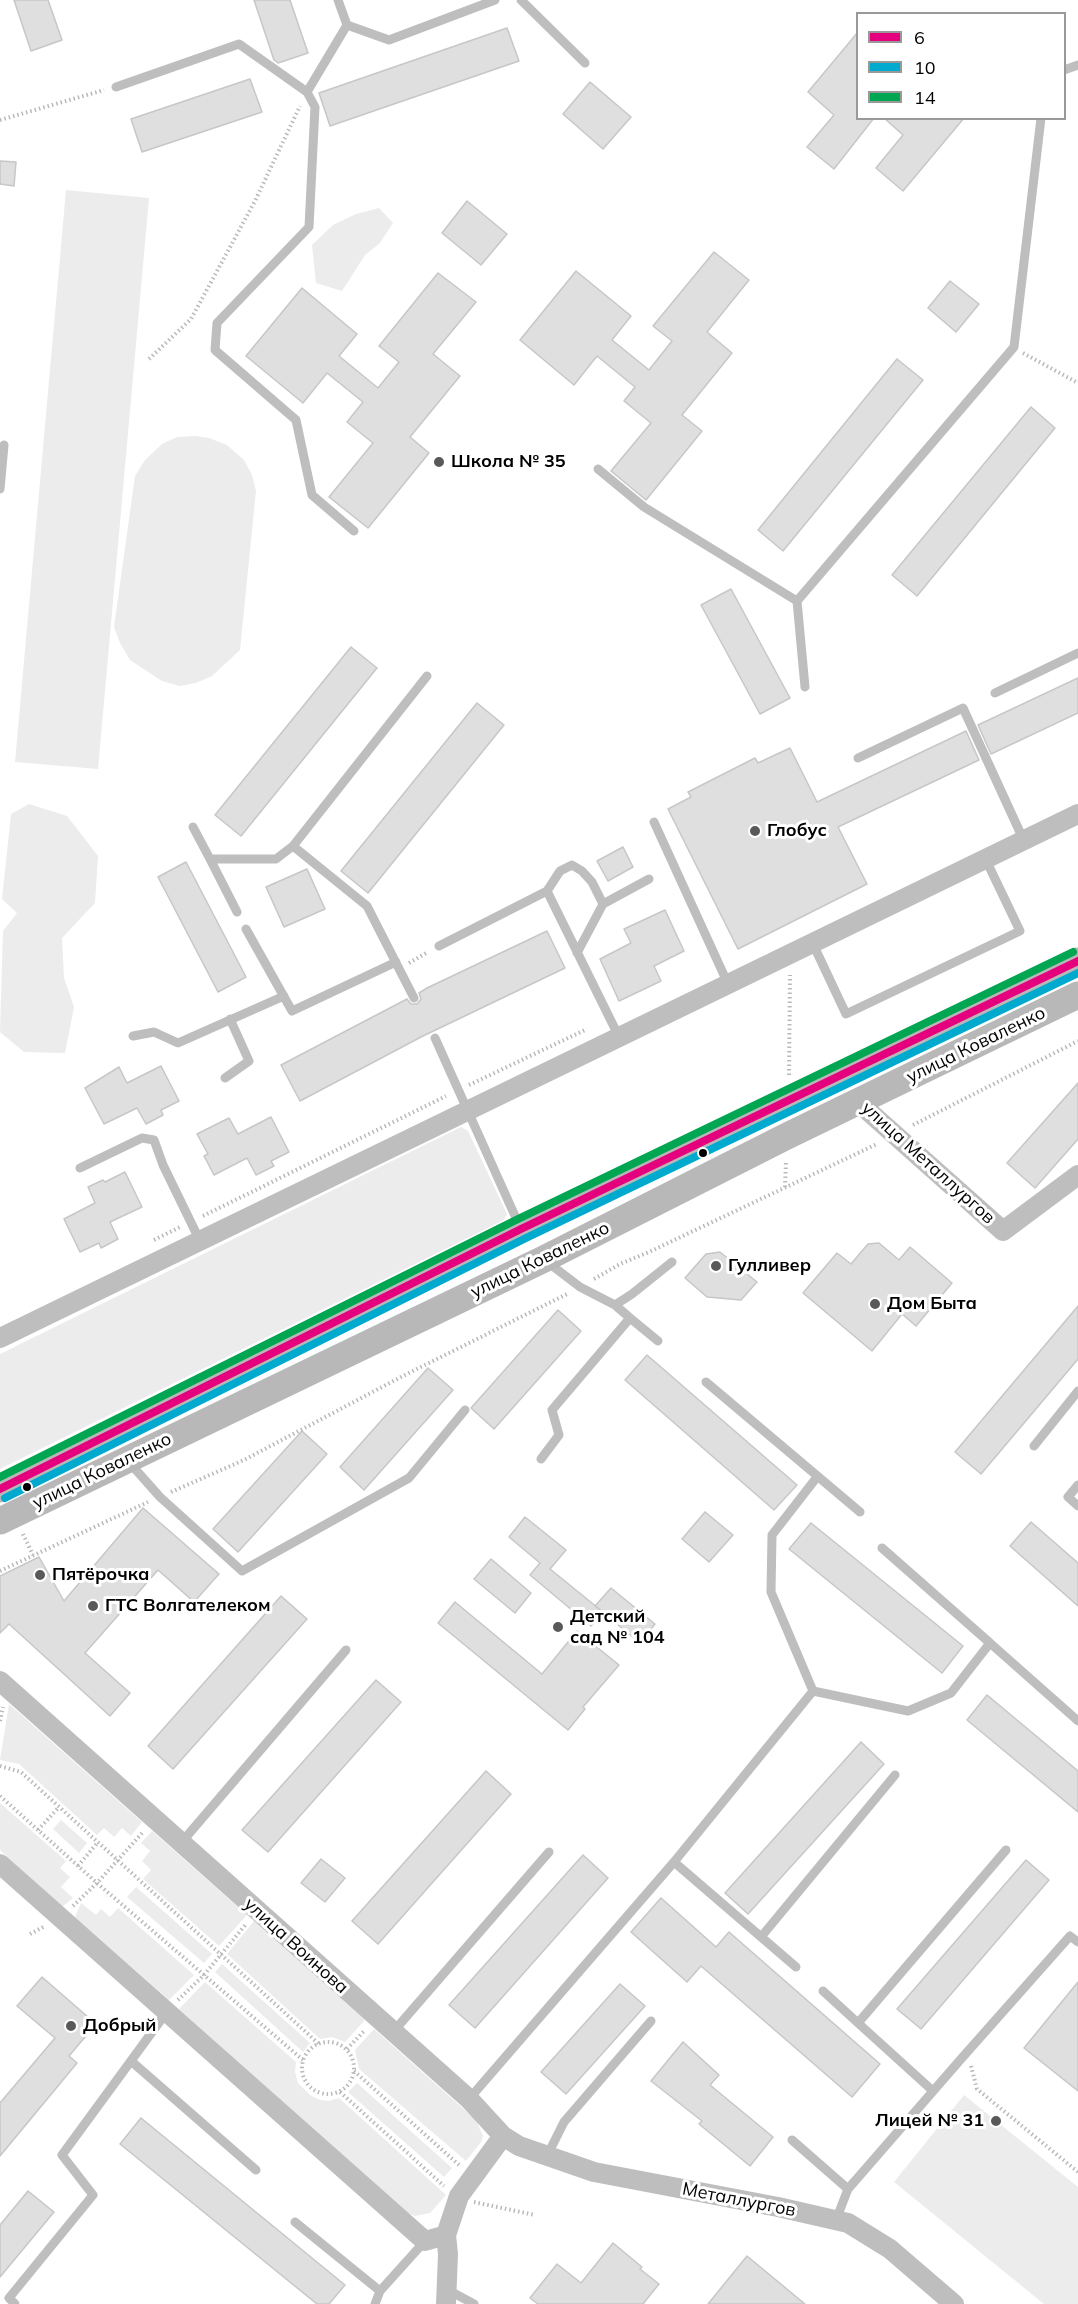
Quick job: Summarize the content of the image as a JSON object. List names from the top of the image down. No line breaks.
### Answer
{"streets":{"main road":["улица Коваленко","улица Металлургов"],"street":["улица Воинова","Металлургов"]},"crossings":[["улица Коваленко","улица Металлургов"],["улица Воинова","Металлургов"]],"places":["Школа № 35","Глобус","Гулливер","Дом Быта","Пятёрочка","ГТС Волгателеком","Детский сад № 104","Добрый","Лицей № 31"],"lines":["transit line 14","transit line 6","transit line 10"],"legend":["6","10","14"]}
